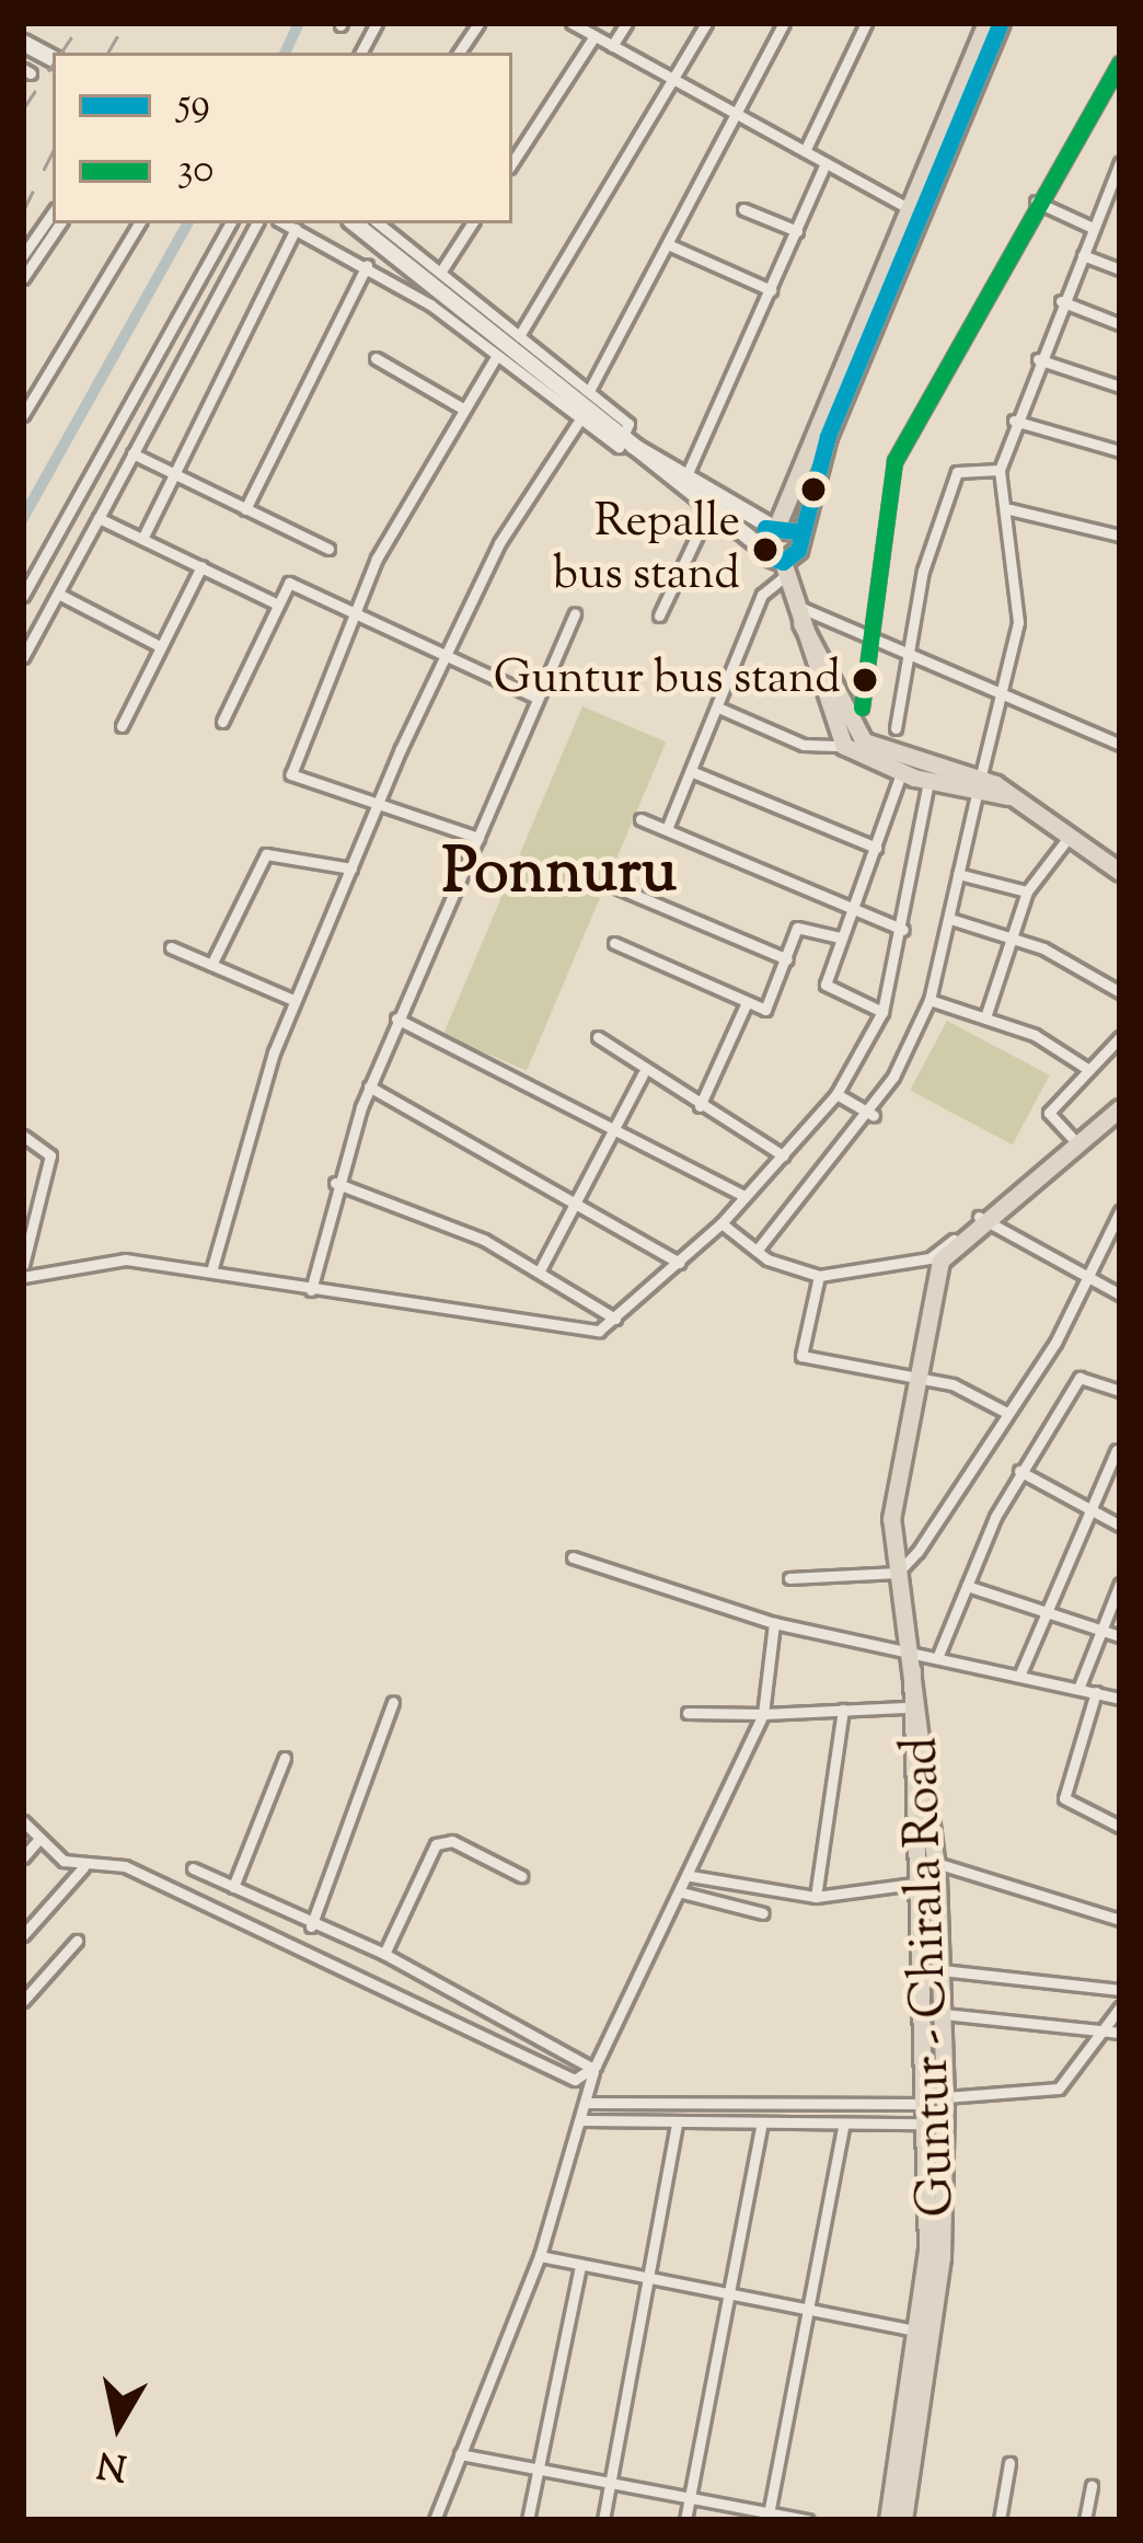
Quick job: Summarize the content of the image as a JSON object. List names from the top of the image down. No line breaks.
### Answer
{"streets":{"main road":["Guntur - Chirala Road"]},"districts":["Ponnuru"],"places":["Repalle bus stand","Guntur bus stand"],"lines":["transit line 59","transit line 30"],"legend":["59","30"],"north":"bottom"}
